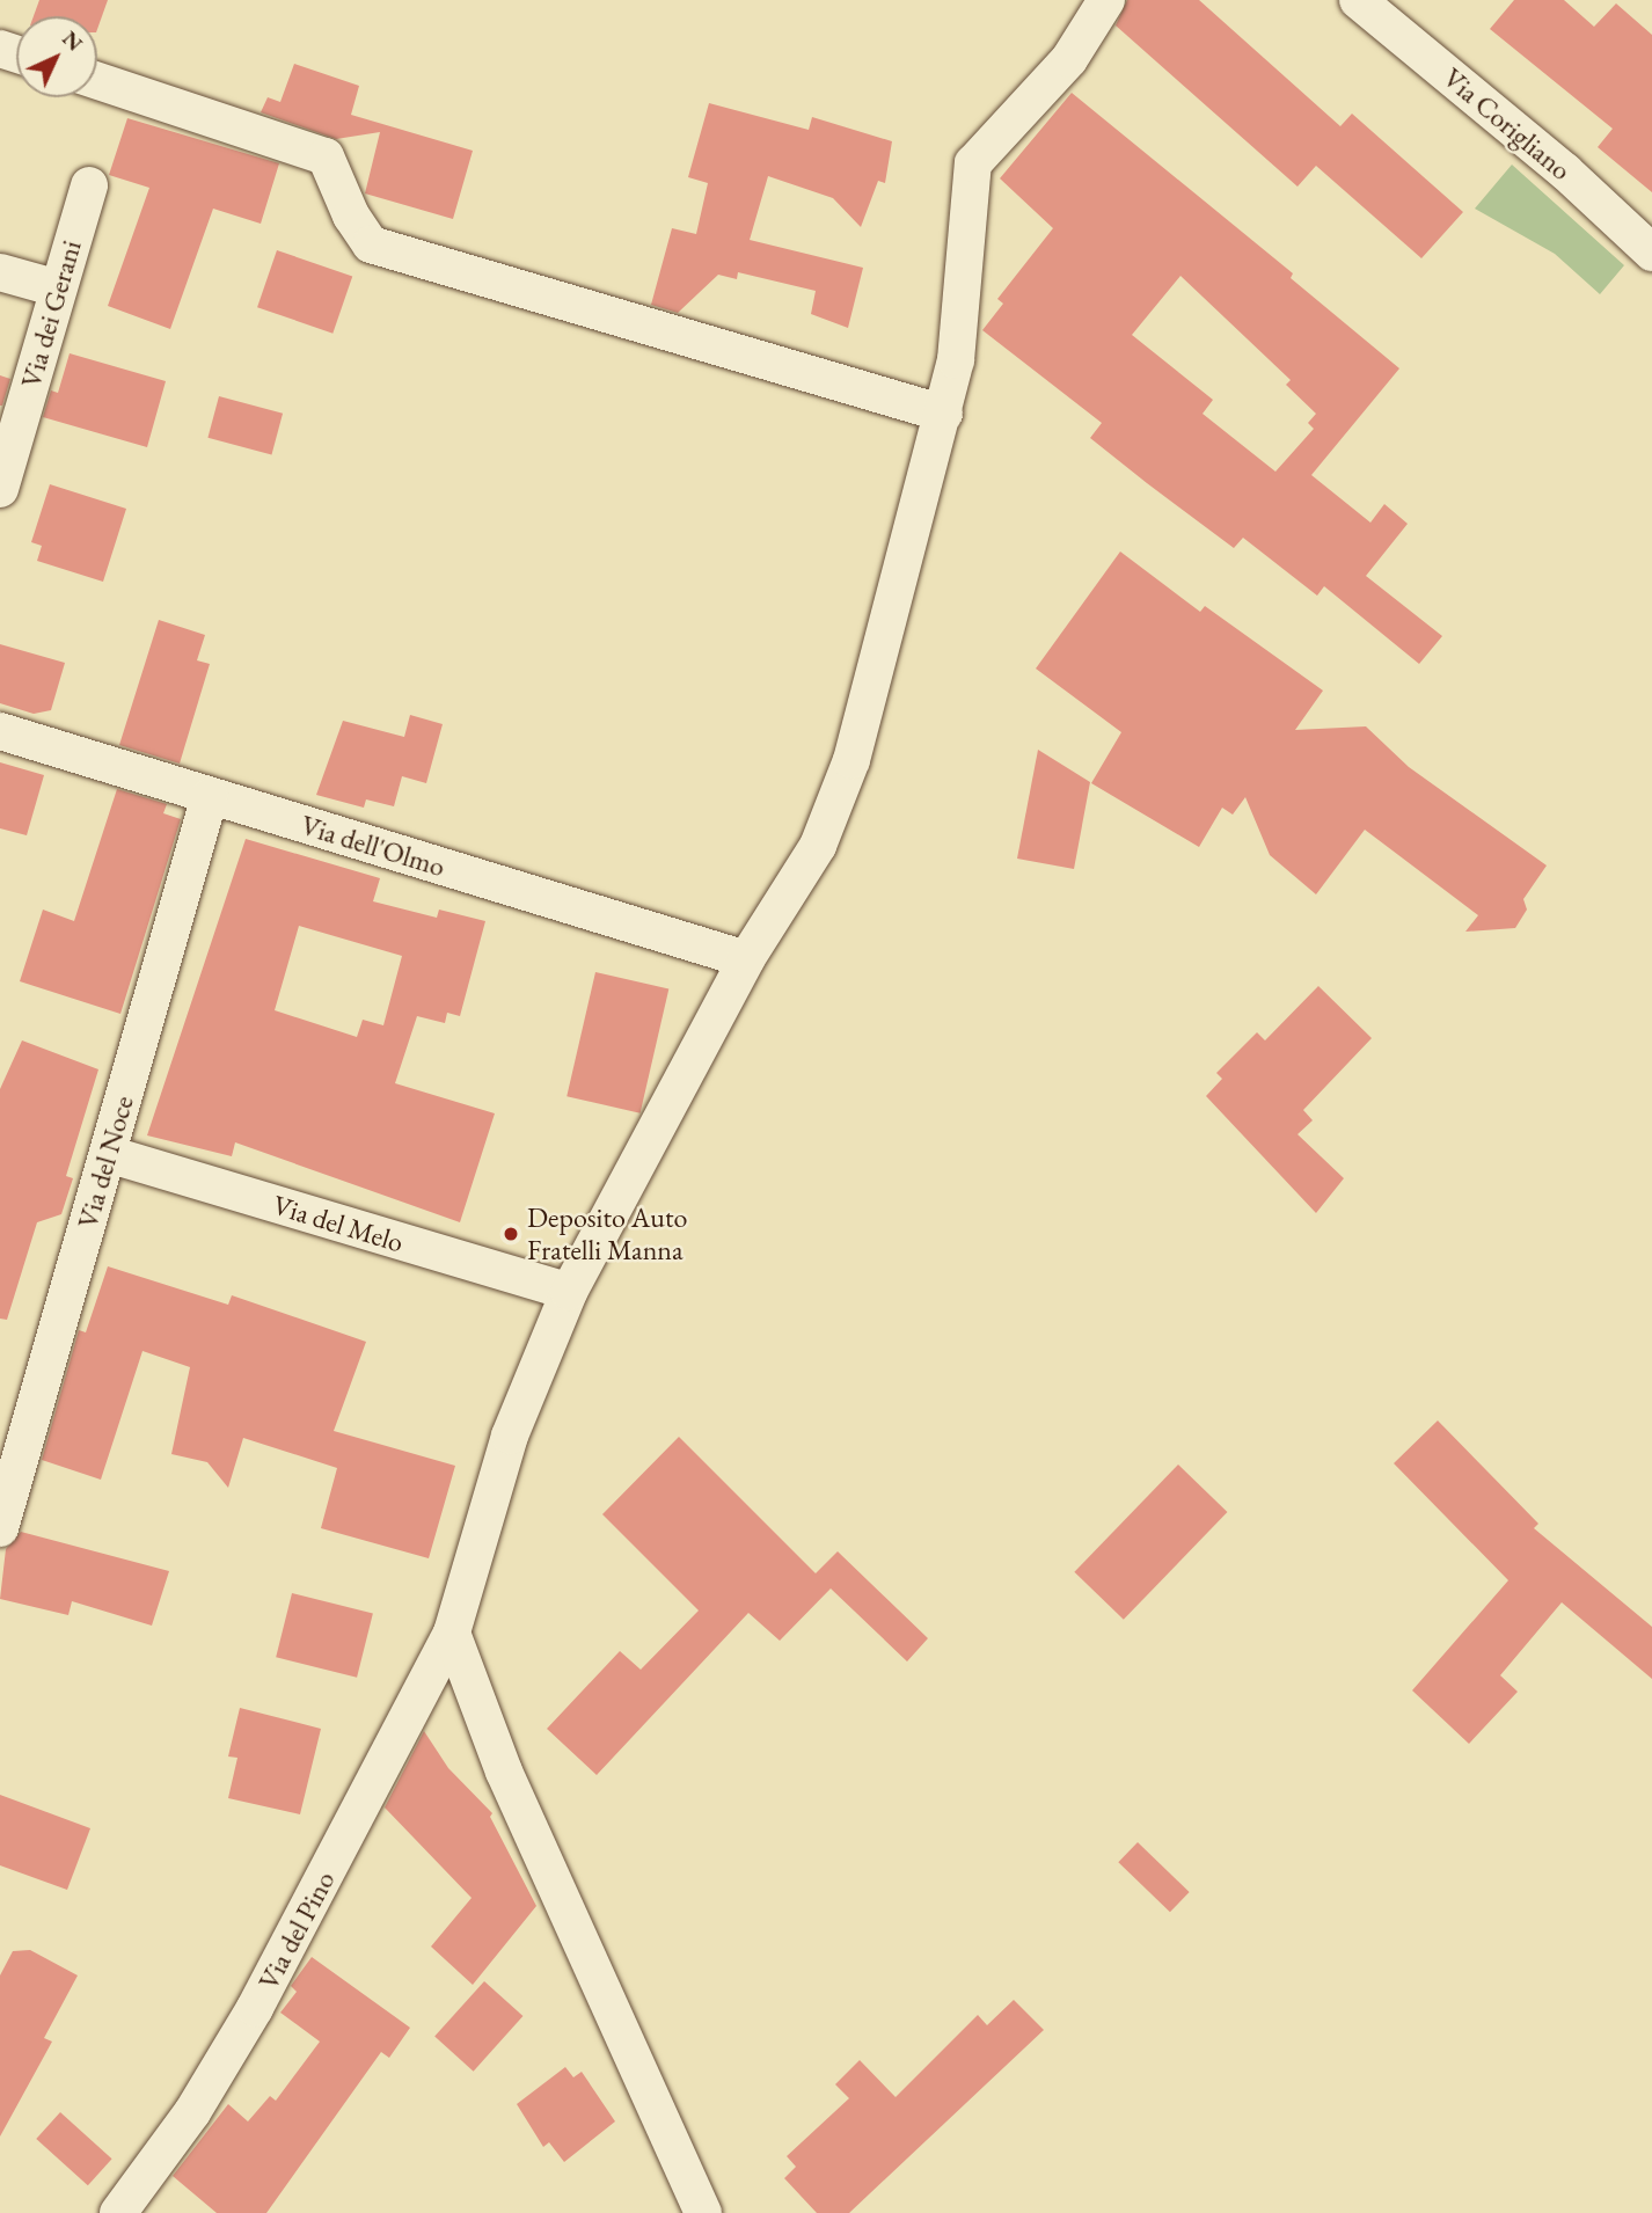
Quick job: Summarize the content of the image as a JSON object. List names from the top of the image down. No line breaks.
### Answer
{"streets":{"street":["Via Corigliano","Via dei Gerani","Via dell'Olmo","Via del Noce","Via del Melo","Via del Pino"]},"crossings":[["Via dell'Olmo","Via del Noce"],["Via dell'Olmo","Via del Pino"],["Via del Noce","Via del Melo"],["Via del Melo","Via del Pino"]],"places":["Deposito Auto Fratelli Manna"],"north":"top right"}
